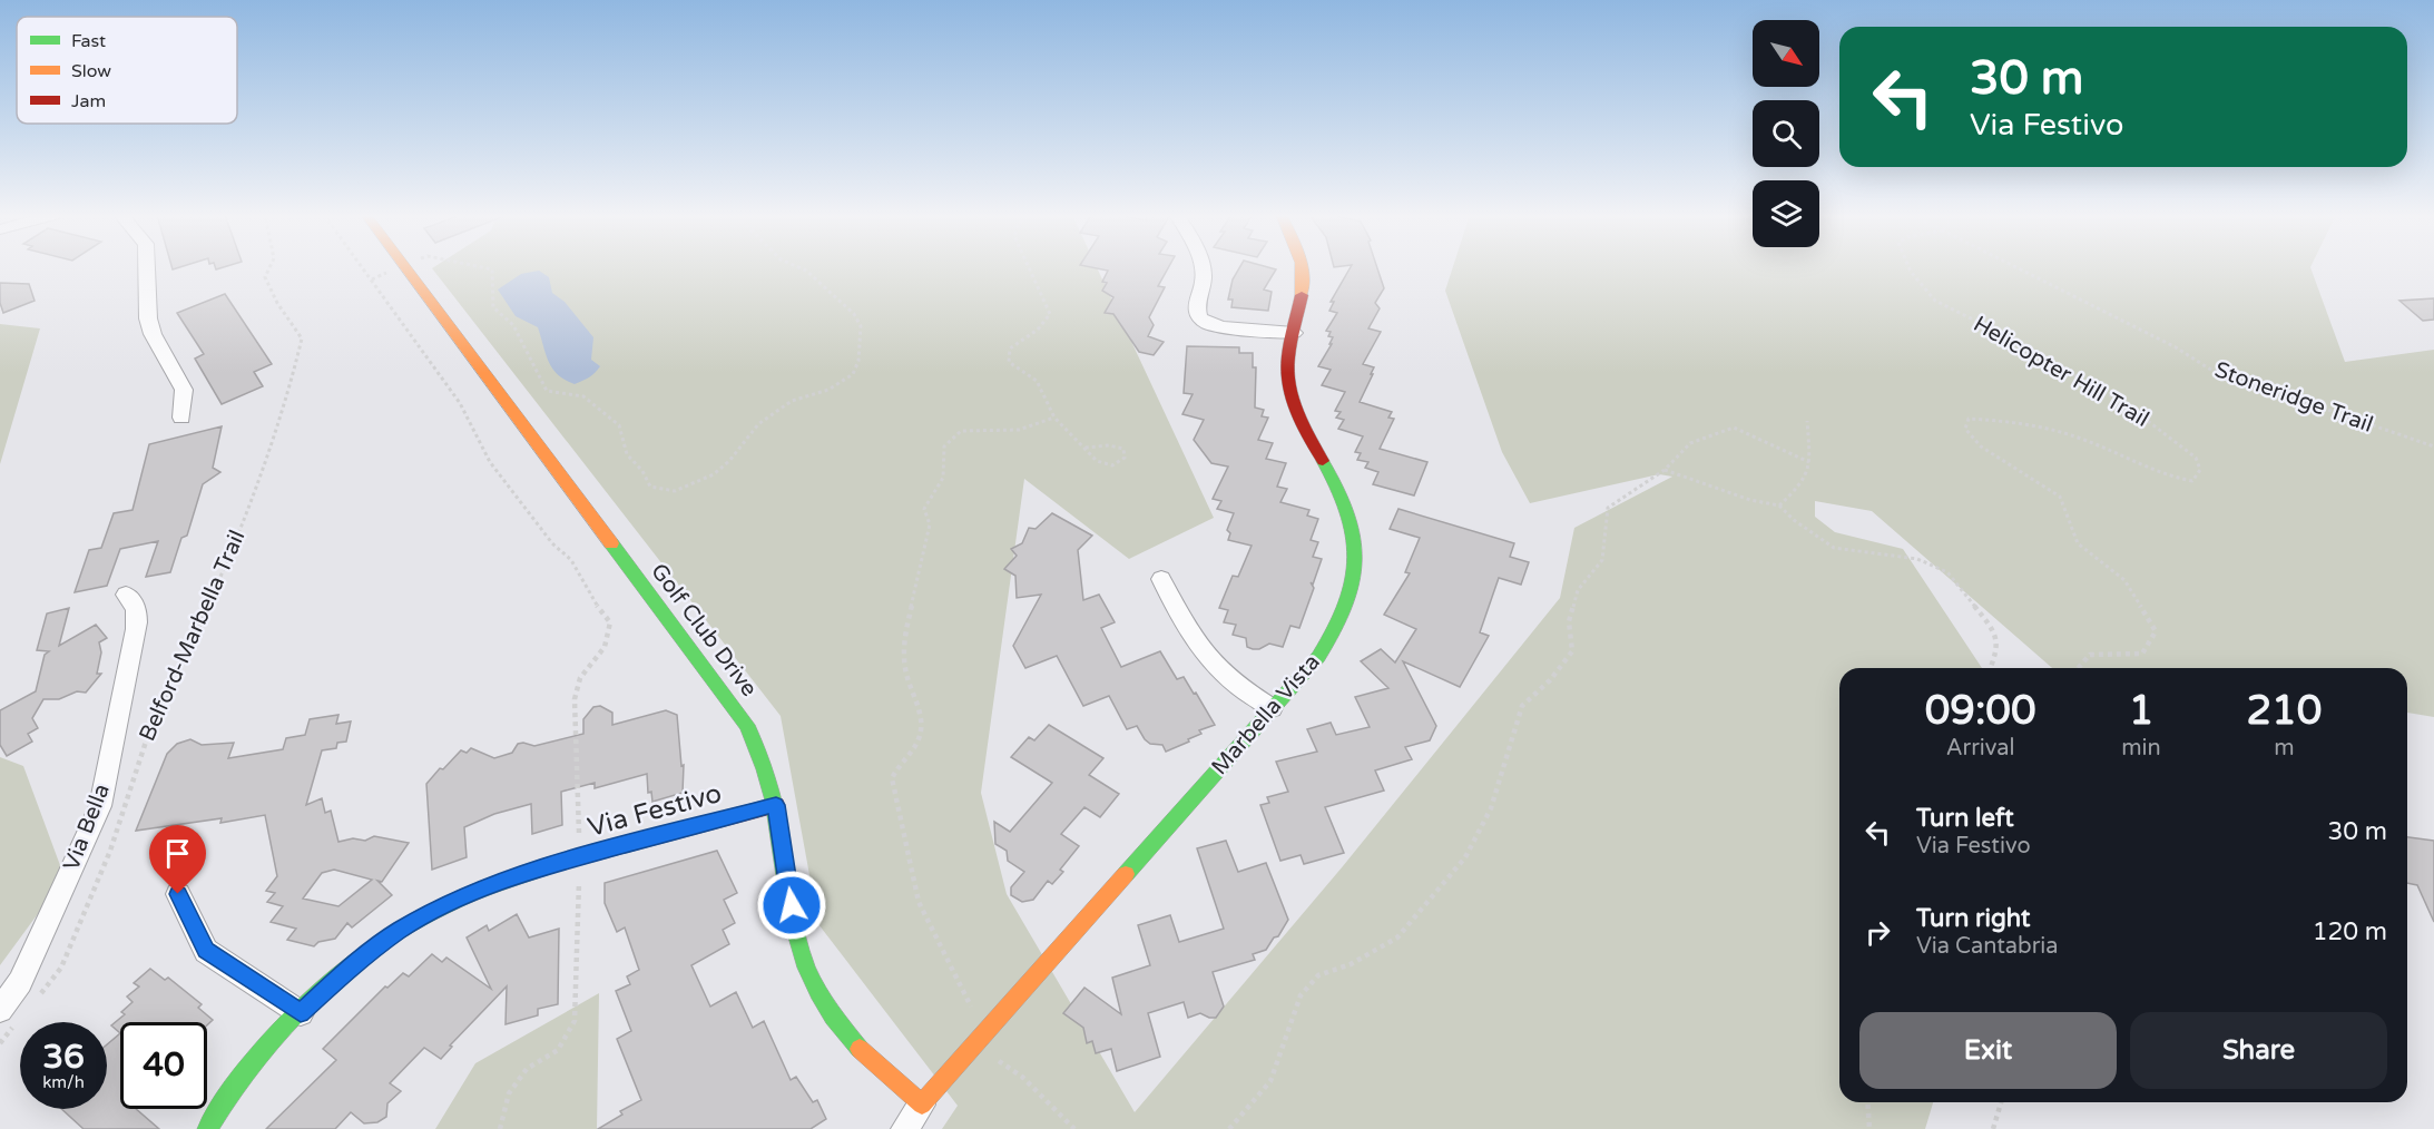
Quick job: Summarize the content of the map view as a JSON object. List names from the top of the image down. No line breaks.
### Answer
{"streets":{"street":["Golf Club Drive","Marbella Vista","Via Festivo","Via Bella"],"path":["Helicopter Hill Trail","Stoneridge Trail","Belford-Marbella Trail"]},"crossings":[["Golf Club Drive","Marbella Vista"],["Golf Club Drive","Via Festivo"]],"legend":["Fast","Slow","Jam"],"north":"bottom right","page":{"turn":["30 m","Via Festivo"],"eta":["09:00","Arrival","1","min","210","m"],"list":[{"name":"Turn left","note":"Via Festivo","value":"30 m"},{"name":"Turn right","note":"Via Cantabria","value":"120 m"}],"buttons":["Exit","Share"],"speed":"36 km/h","limit":"40"}}
